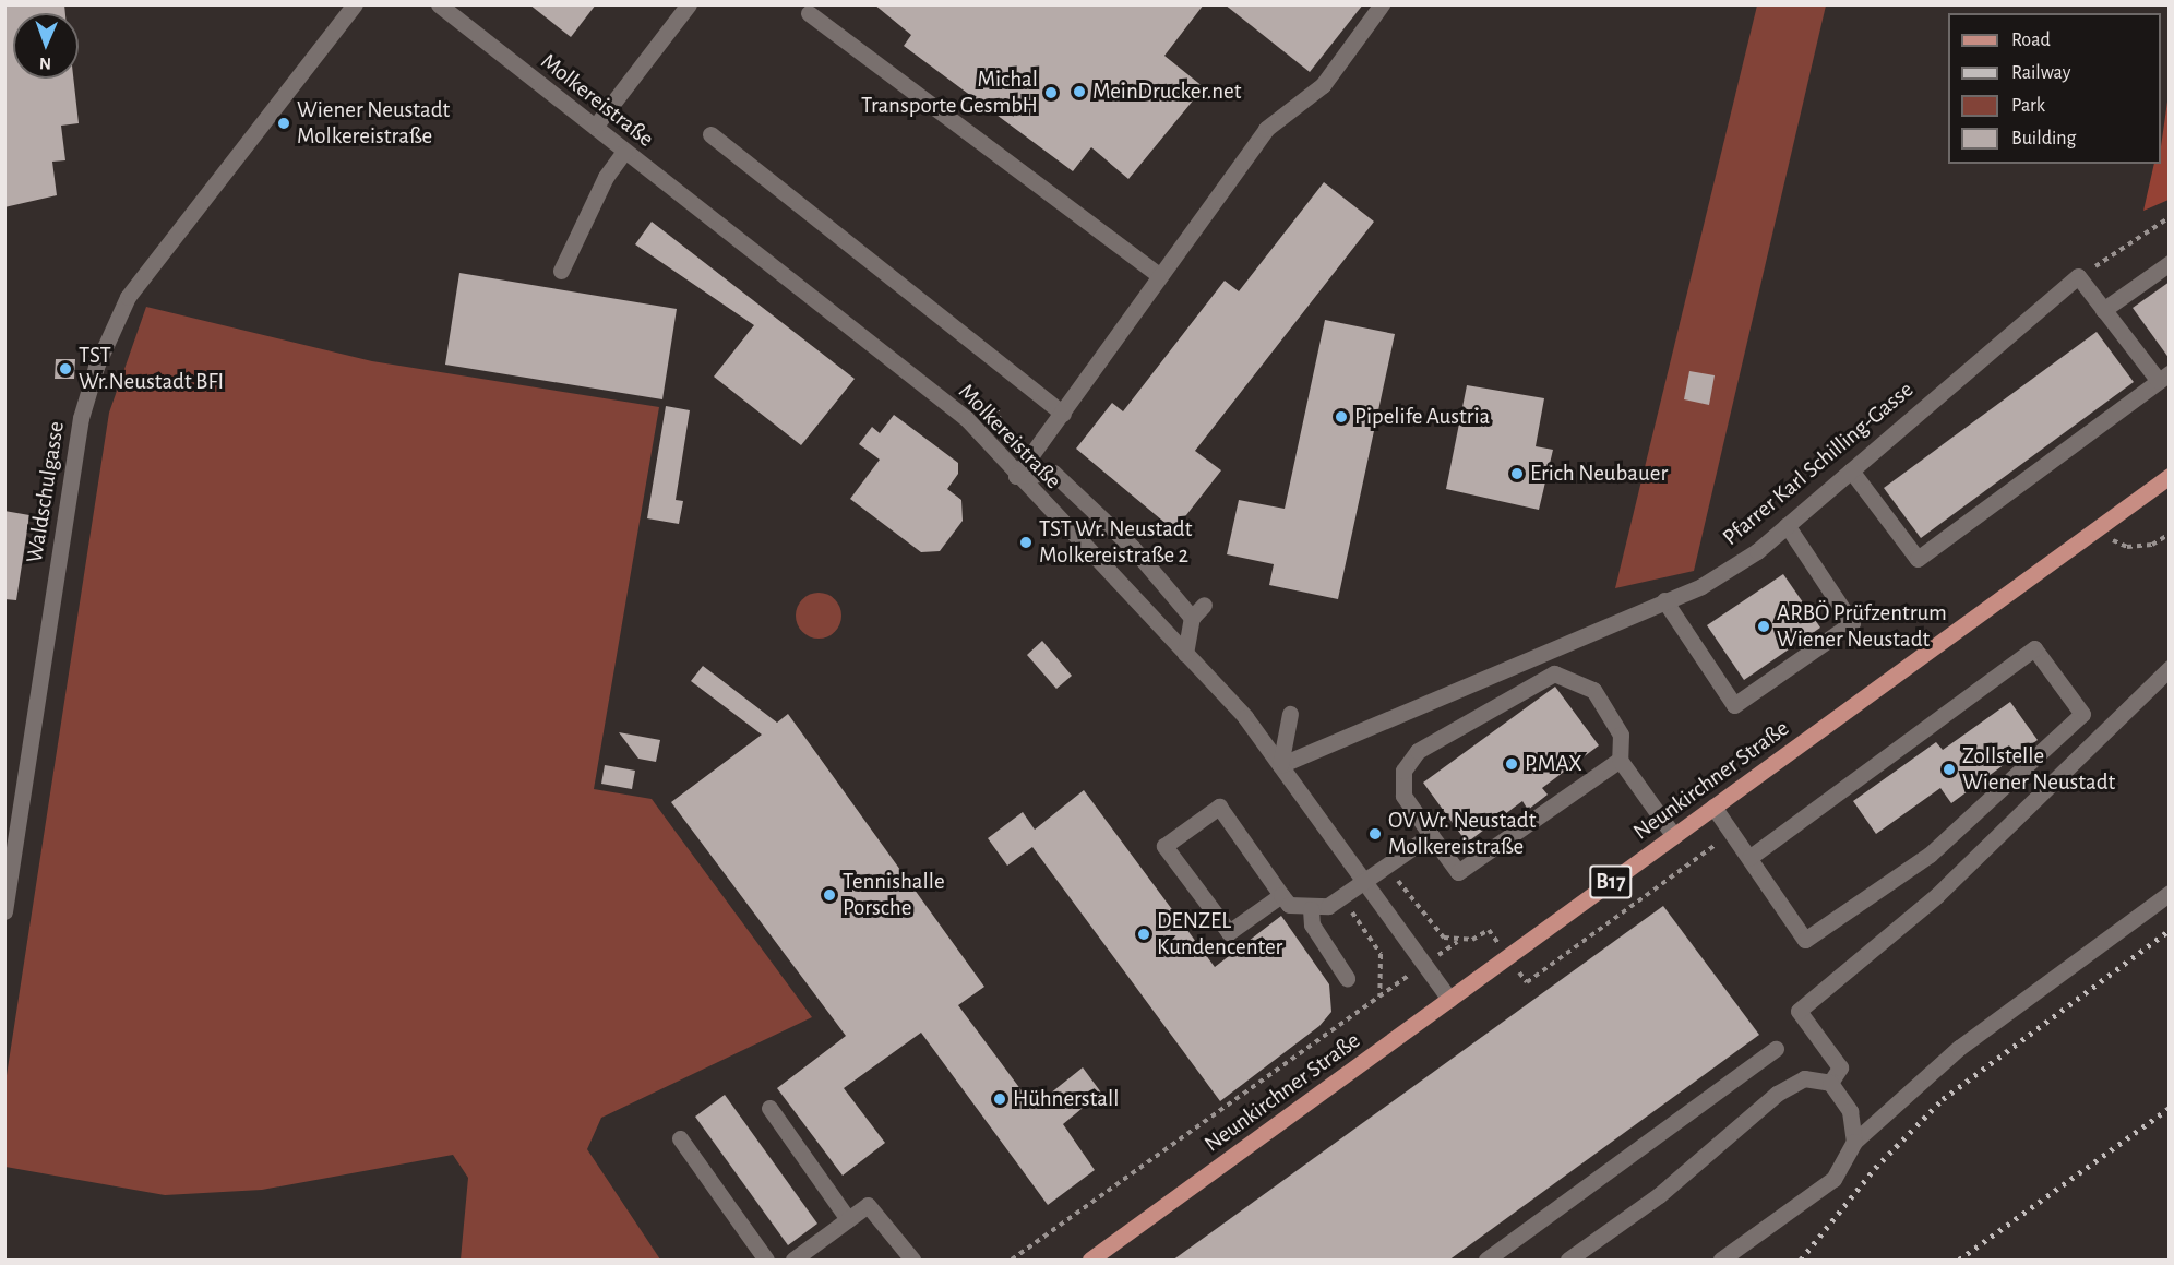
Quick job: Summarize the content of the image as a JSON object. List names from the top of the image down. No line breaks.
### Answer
{"streets":{"main road":["Neunkirchner Straße","B17"],"street":["Molkereistraße","Pfarrer Karl Schilling-Gasse","Waldschulgasse"]},"crossings":[["Molkereistraße","Pfarrer Karl Schilling-Gasse"],["Molkereistraße","Neunkirchner Straße"]],"places":["MeinDrucker.net","Michal Transporte GesmbH","Wiener Neustadt Molkereistraße","TST Wr.Neustadt BFI","Pipelife Austria","Erich Neubauer","TST Wr. Neustadt Molkereistraße 2","ARBÖ Prüfzentrum Wiener Neustadt","P.MAX","Zollstelle Wiener Neustadt","OV Wr. Neustadt Molkereistraße","Tennishalle Porsche","DENZEL Kundencenter","Hühnerstall"],"legend":["Road","Railway","Park","Building"],"north":"bottom"}
